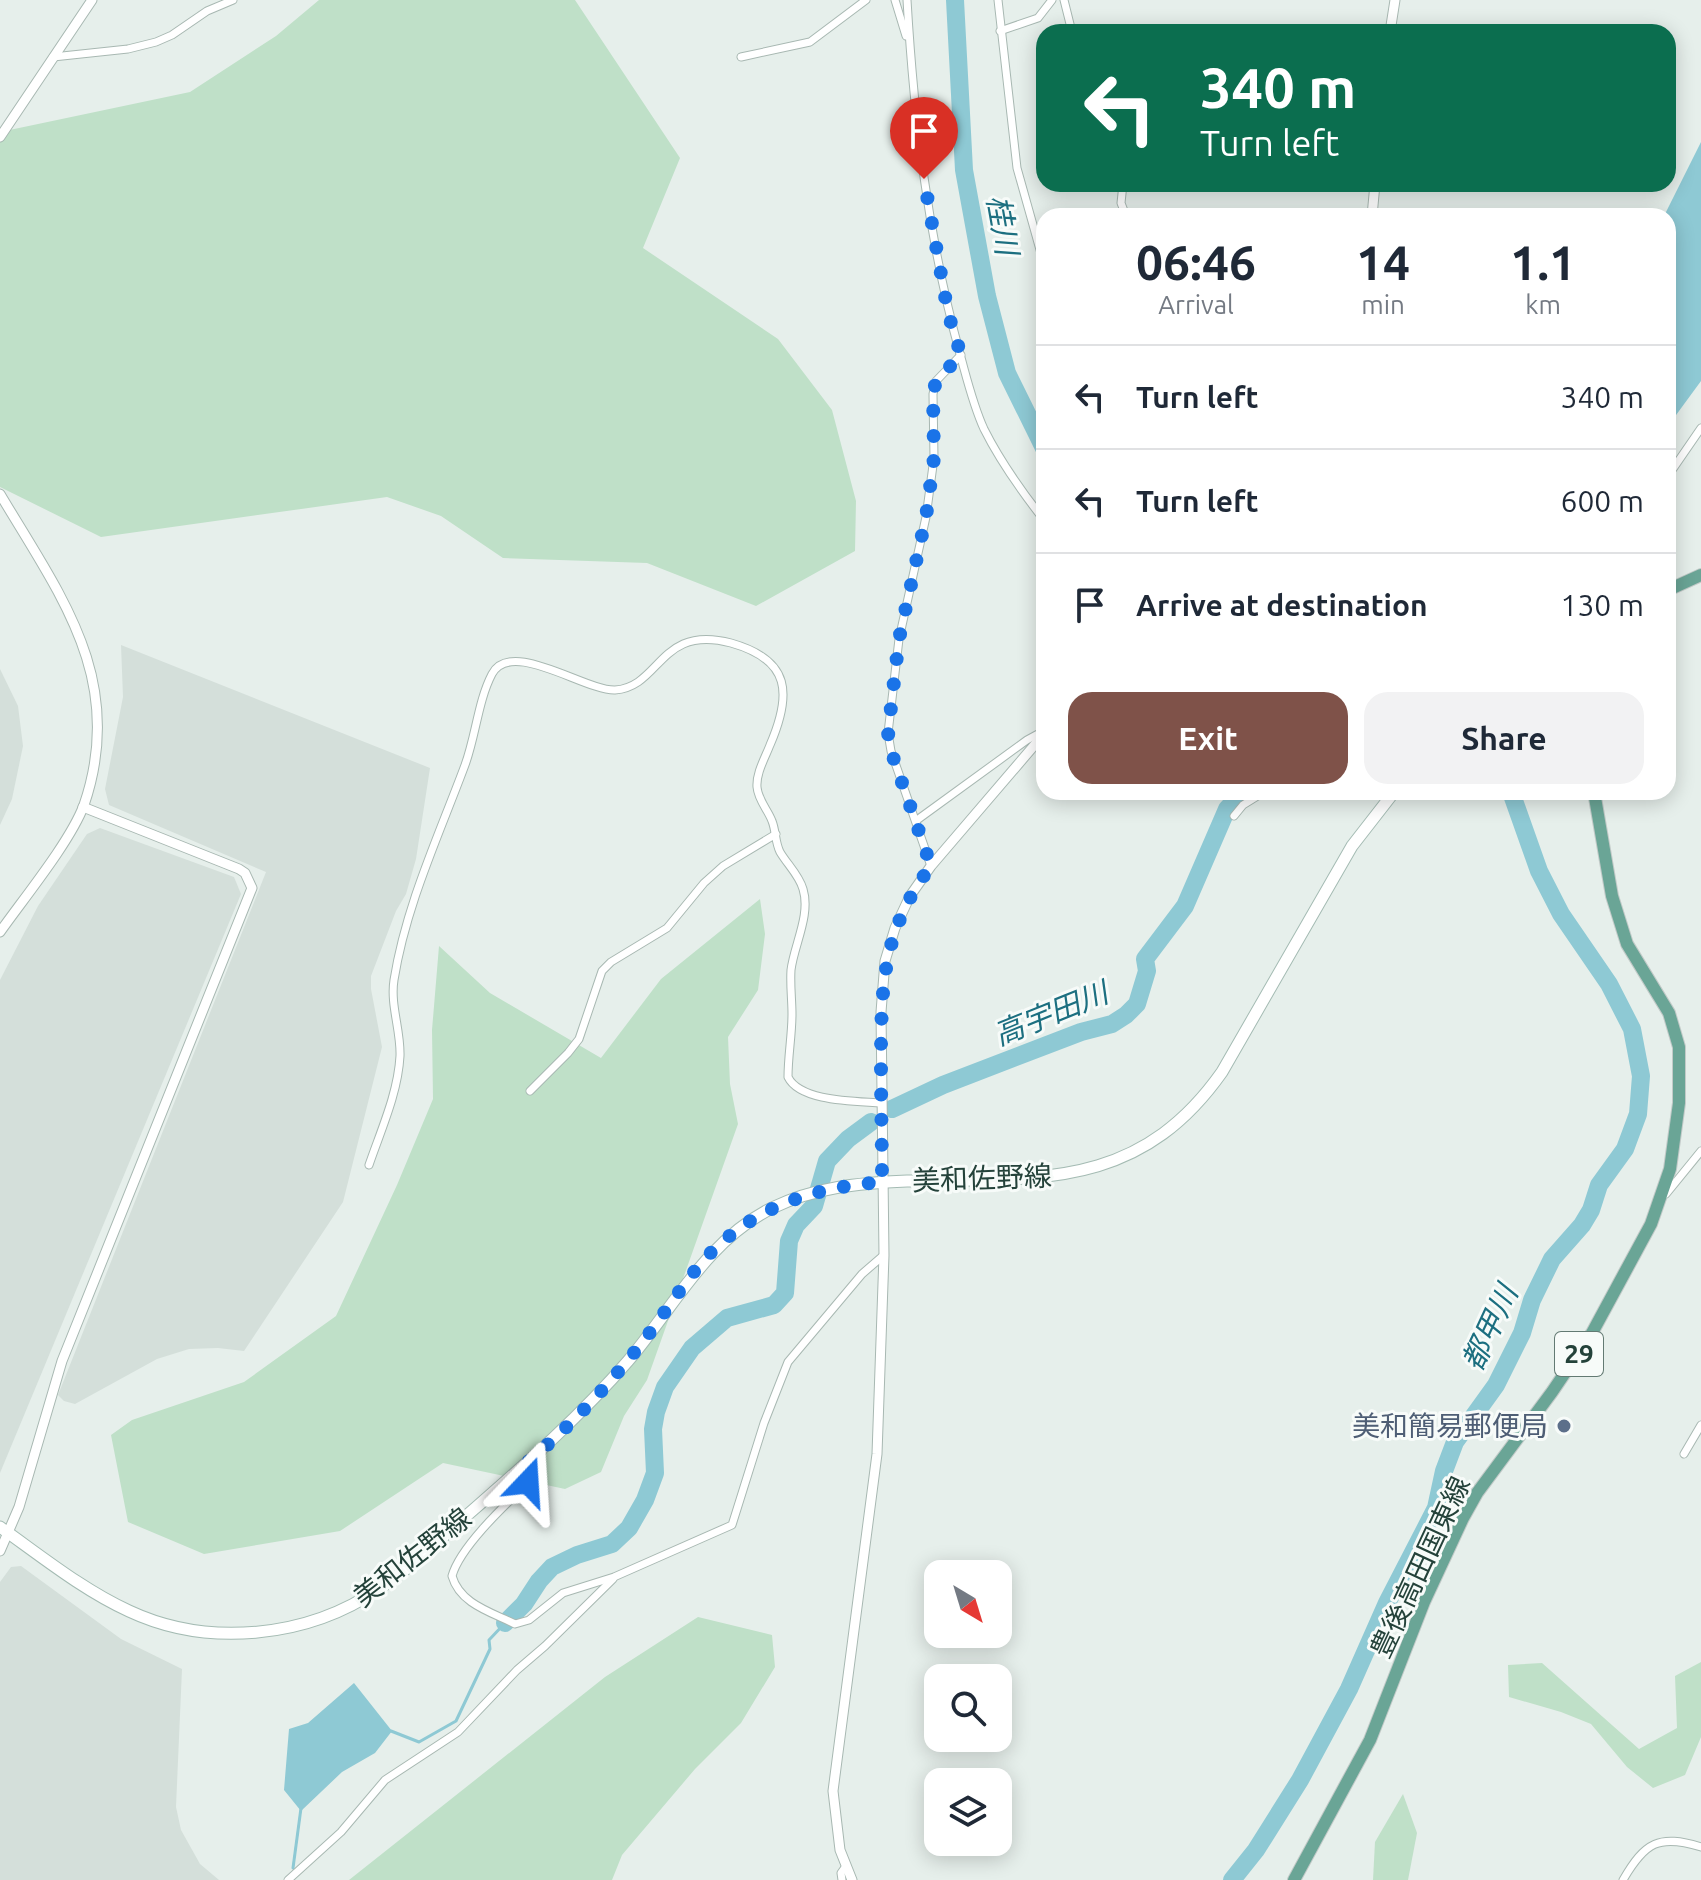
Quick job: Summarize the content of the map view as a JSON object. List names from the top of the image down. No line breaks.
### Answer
{"streets":{"main road":["美和佐野線","29","豊後高田国東線"]},"water":["桂川","高宇田川","都甲川"],"places":["美和簡易郵便局"],"north":"bottom right","page":{"turn":["340 m","Turn left"],"eta":["06:46","Arrival","14","min","1.1","km"],"list":[{"name":"Turn left","value":"340 m"},{"name":"Turn left","value":"600 m"},{"name":"Arrive at destination","value":"130 m"}],"buttons":["Exit","Share"]}}
